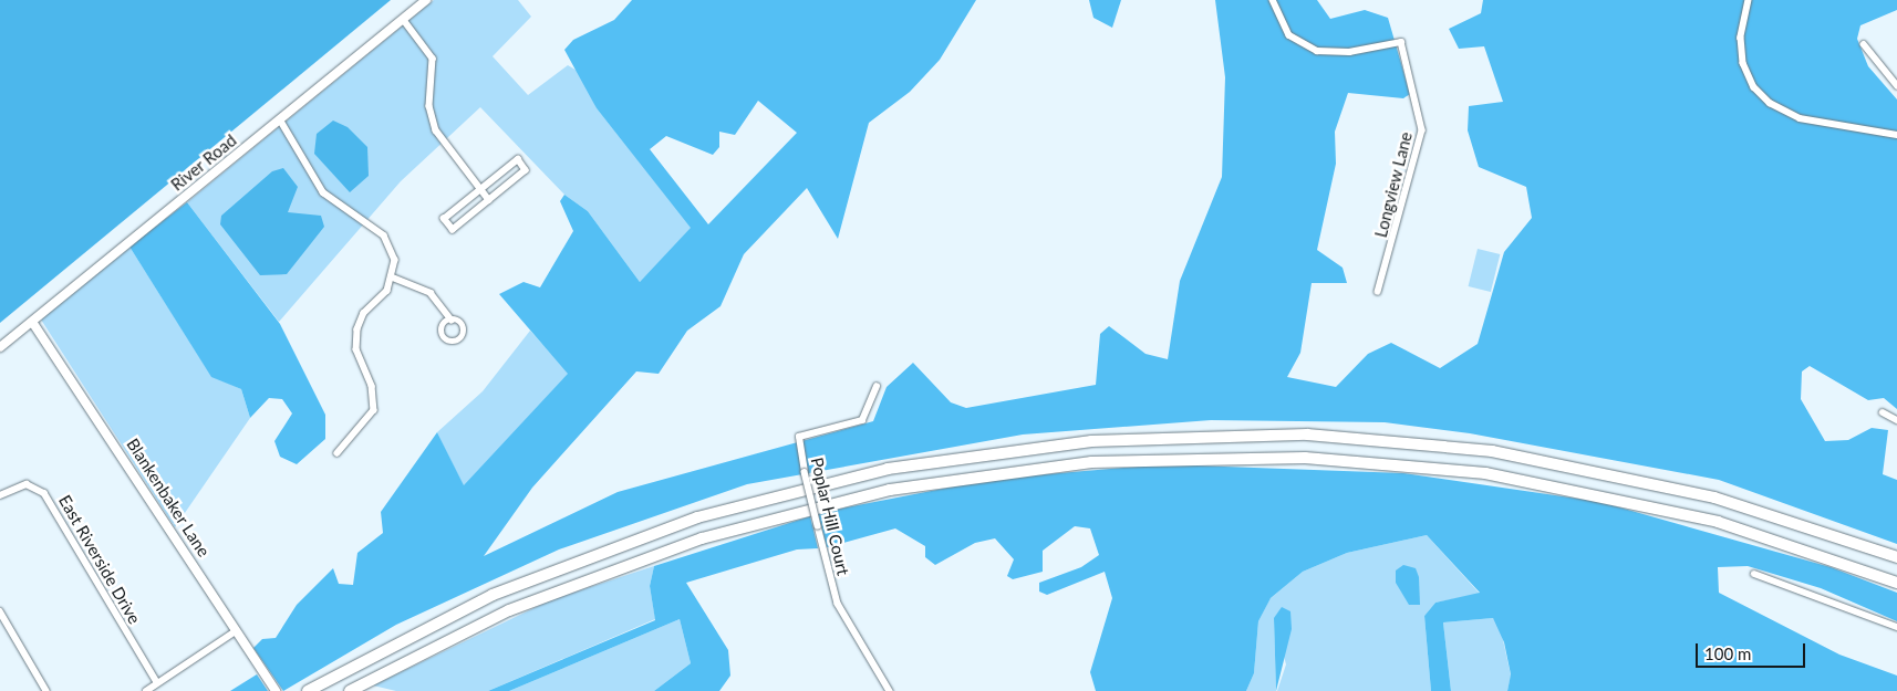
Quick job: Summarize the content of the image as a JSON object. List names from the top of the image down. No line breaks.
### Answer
{"streets":{"street":["River Road","Longview Lane","Blankenbaker Lane","Poplar Hill Court","East Riverside Drive"]},"crossings":[["River Road","Blankenbaker Lane"]],"scale_bar":"100 m"}
